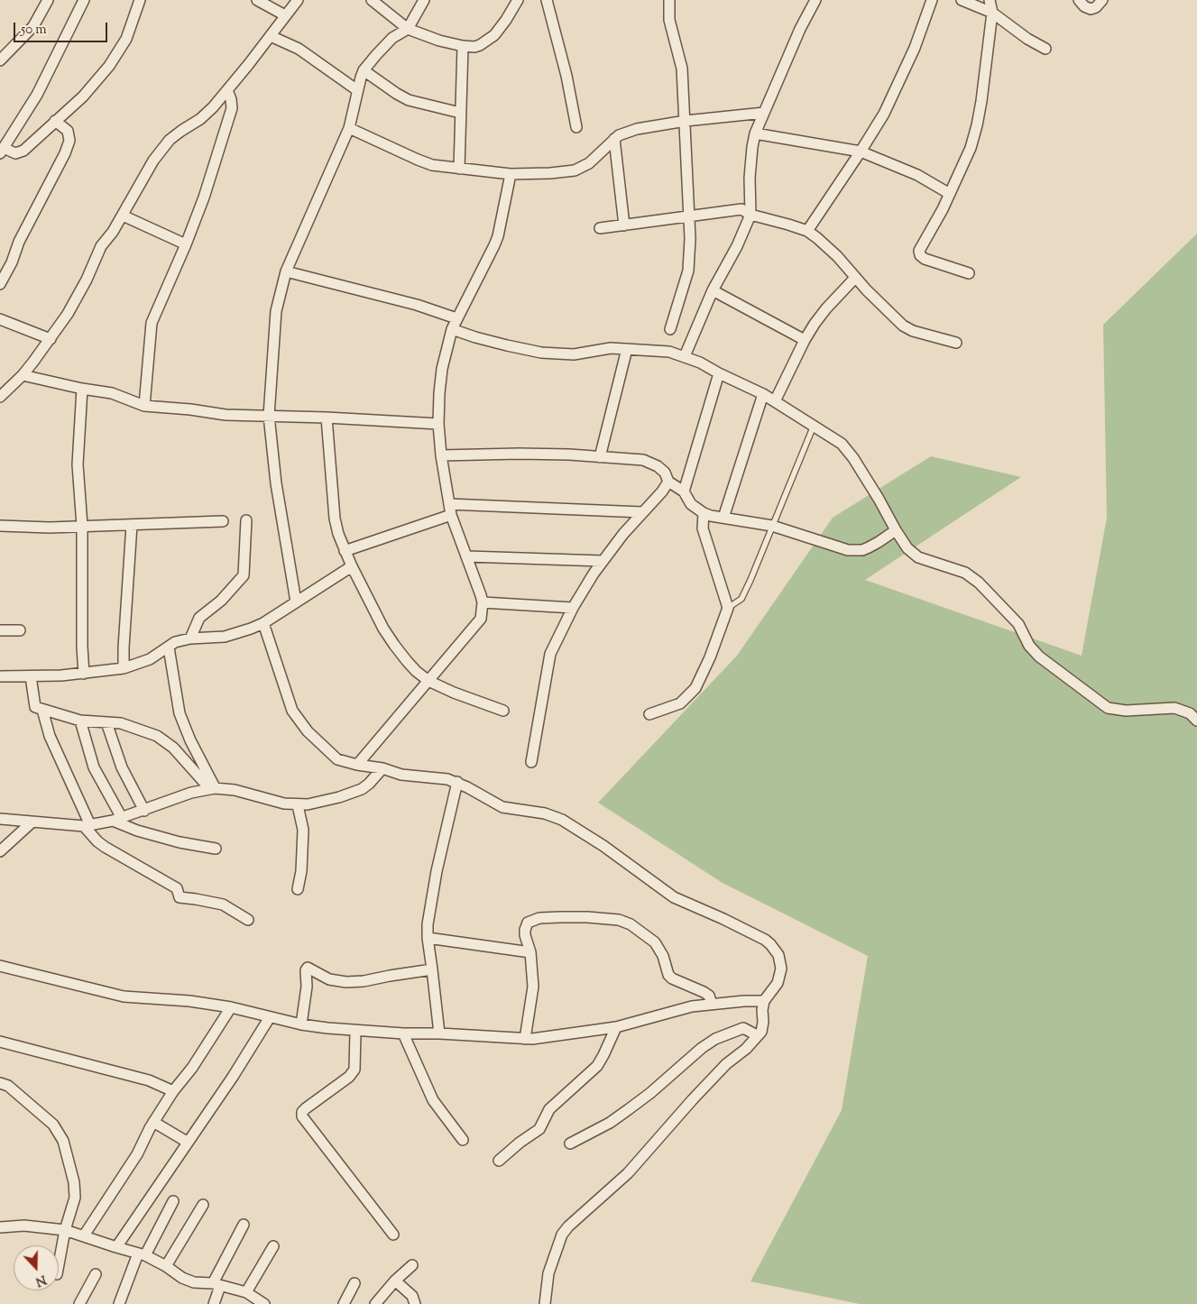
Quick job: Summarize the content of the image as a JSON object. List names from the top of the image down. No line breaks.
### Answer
{"scale_bar":"50 m","north":"bottom"}
